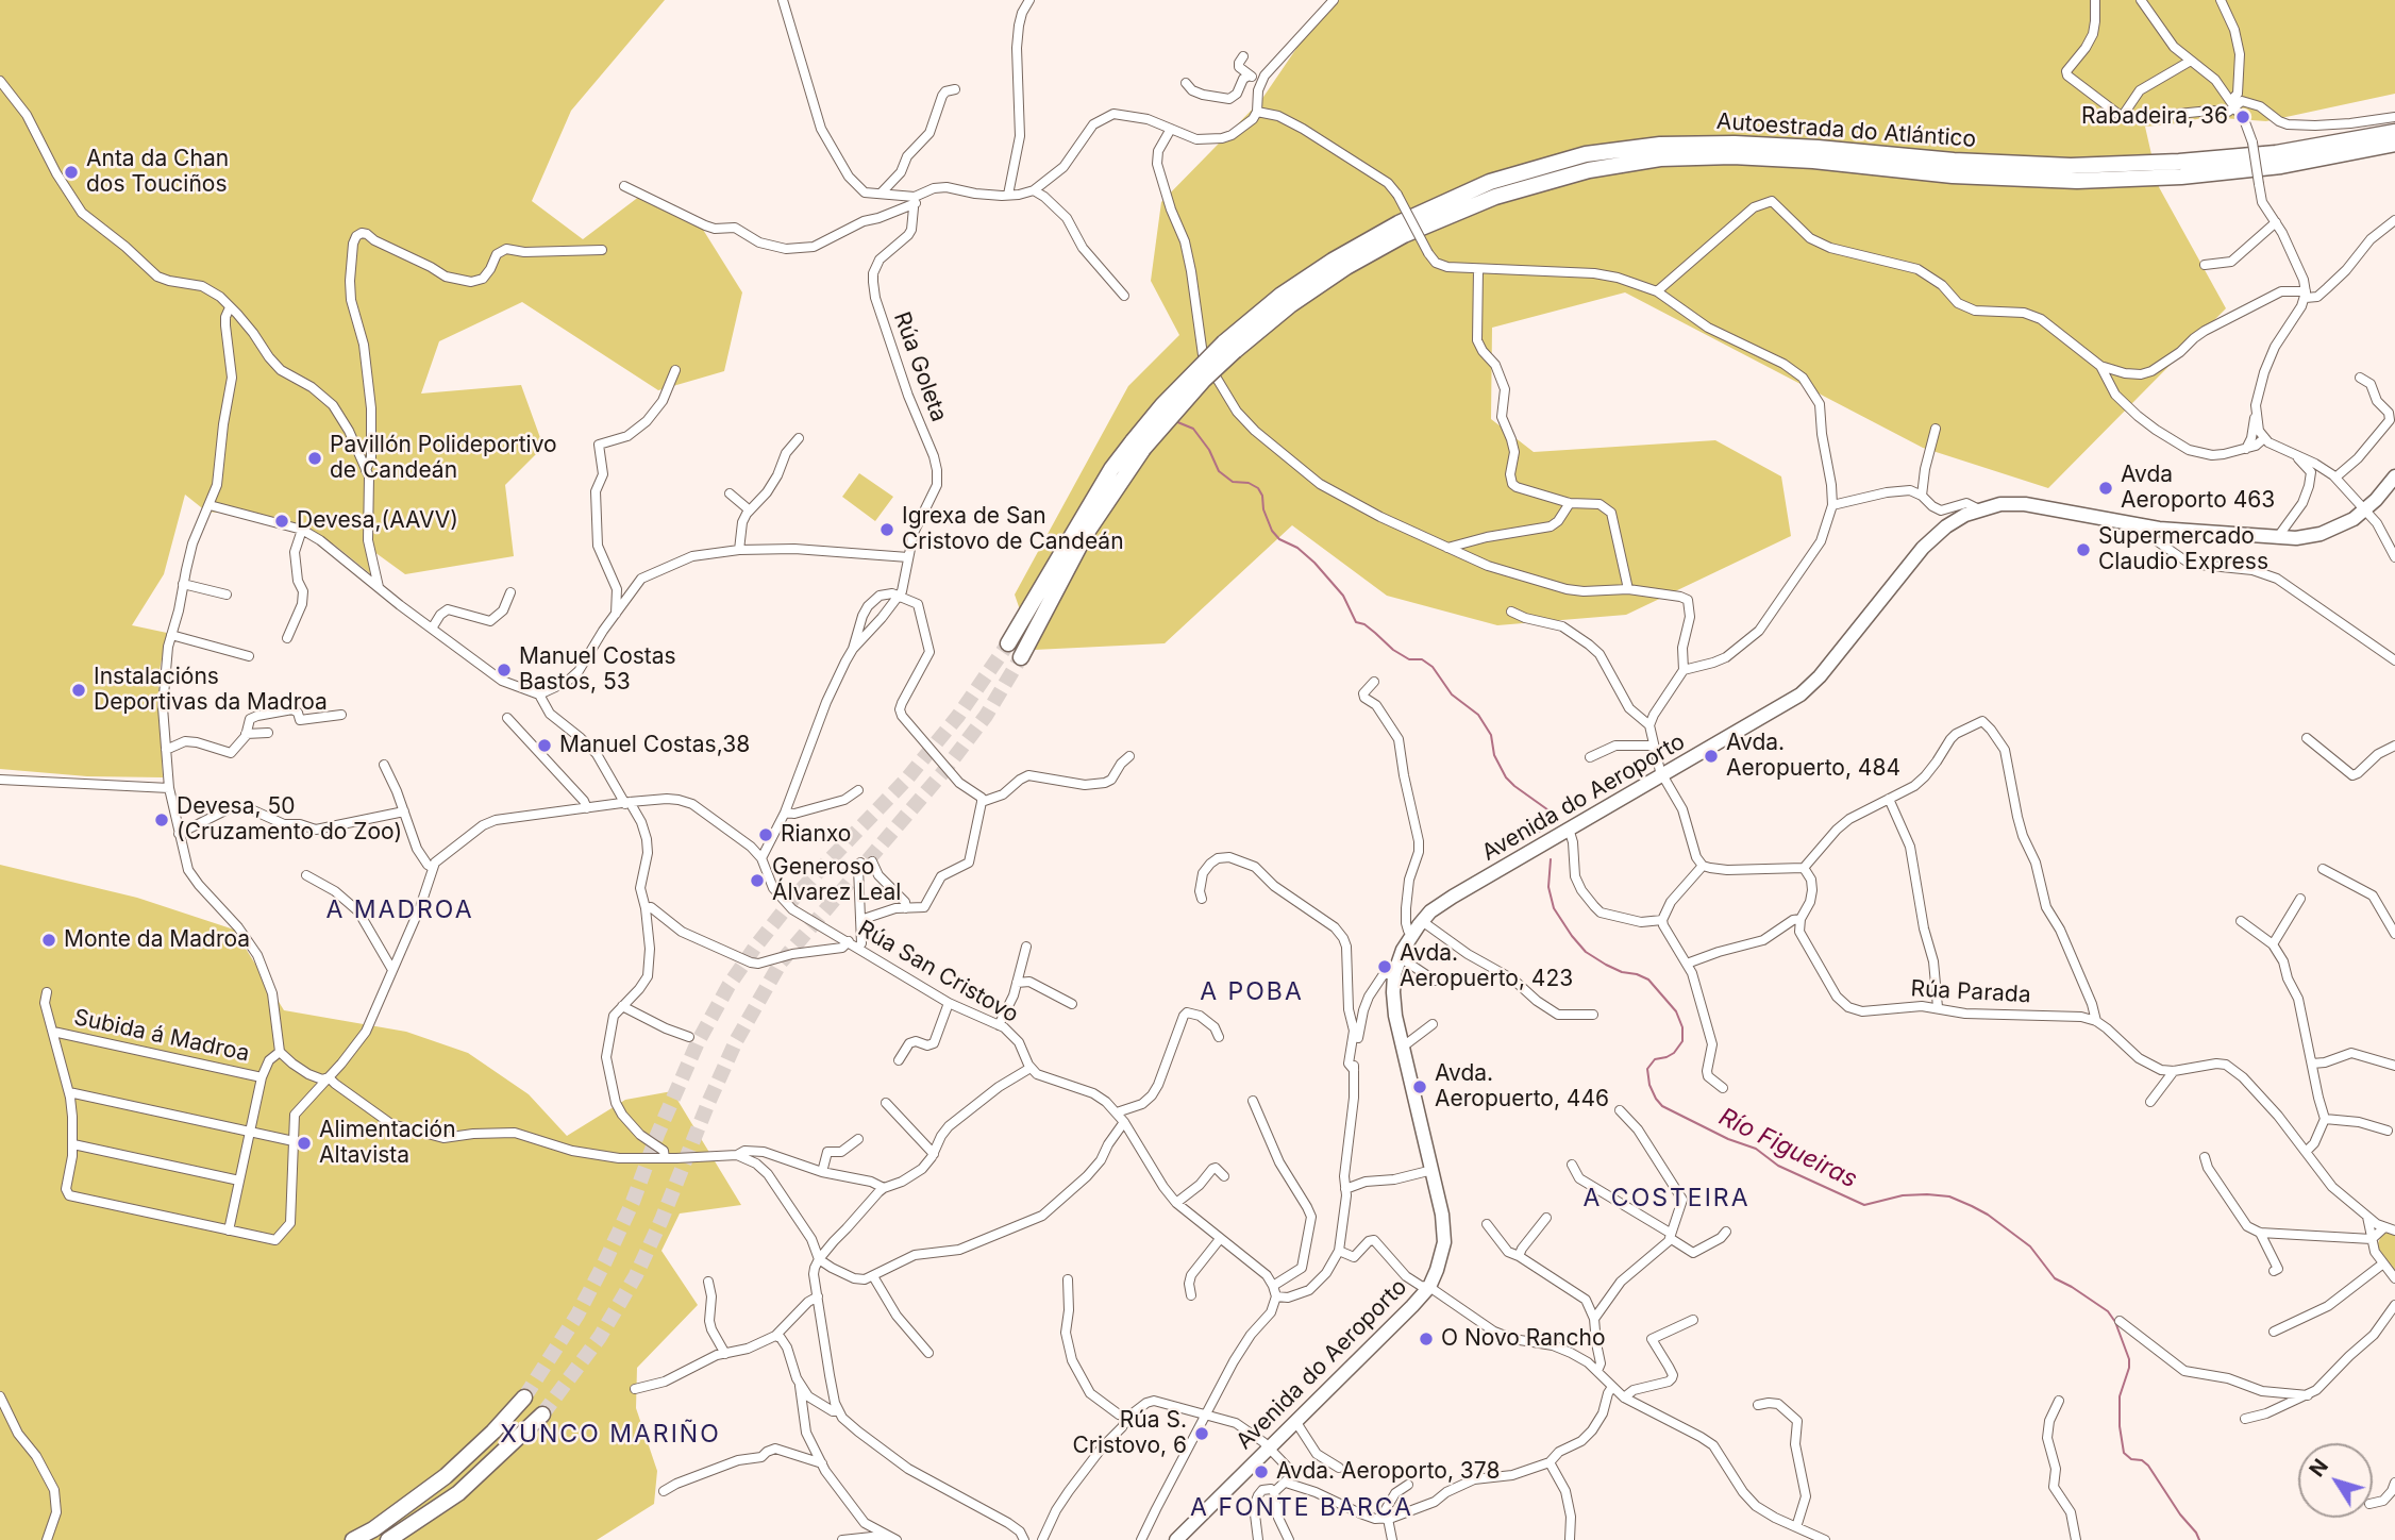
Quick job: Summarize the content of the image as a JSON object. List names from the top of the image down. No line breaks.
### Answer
{"streets":{"highway":["Autoestrada do Atlántico"],"main road":["Avenida do Aeroporto"],"street":["Rúa Goleta","Rúa San Cristovo","Rúa Parada","Subida á Madroa"]},"crossings":[["Rúa San Cristovo","Subida á Madroa"]],"districts":["A MADROA","A POBA","A COSTEIRA","XUNCO MARIÑO","A FONTE BARCA"],"water":["Río Figueiras"],"places":["Rabadeira, 36","Anta da Chan dos Touciños","Pavillón Polideportivo de Candeán","Avda Aeroporto 463","Devesa,(AAVV)","Igrexa de San Cristovo de Candeán","Supermercado Claudio Express","Manuel Costas Bastos, 53","Instalacións Deportivas da Madroa","Manuel Costas,38","Avda. Aeropuerto, 484","Devesa, 50 (Cruzamento do Zoo)","Rianxo","Generoso Álvarez Leal","Monte da Madroa","Avda. Aeropuerto, 423","Avda. Aeropuerto, 446","Alimentación Altavista","O Novo Rancho","Rúa S. Cristovo, 6","Avda. Aeroporto, 378"],"north":"top left"}
